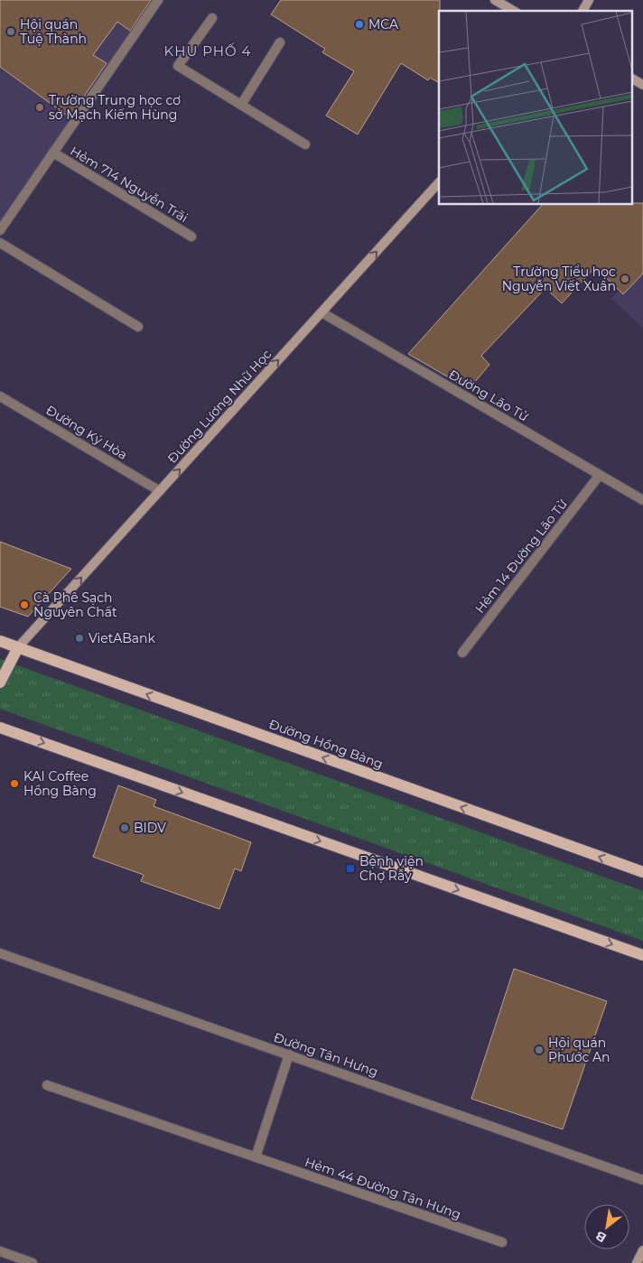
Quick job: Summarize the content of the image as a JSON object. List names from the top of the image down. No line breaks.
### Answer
{"streets":{"main road":["Đường Hồng Bàng"],"street":["Hẻm 714 Nguyễn Trãi","Đường Lão Tử","Đường Lương Nhữ Học","Đường Ký Hòa","Hẻm 14 Đường Lão Tử","Đường Tân Hưng","Hẻm 44 Đường Tân Hưng"]},"crossings":[["Đường Lão Tử","Đường Lương Nhữ Học"],["Đường Lão Tử","Hẻm 14 Đường Lão Tử"],["Đường Lương Nhữ Học","Đường Ký Hòa"],["Đường Lương Nhữ Học","Đường Hồng Bàng"]],"one_way":["Đường Lương Nhữ Học"],"districts":["KHU PHỐ 4"],"places":{"other":["MCA","Hội quán Tuệ Thành","Trường Trung học cơ sở Mạch Kiếm Hùng","Trường Tiểu học Nguyễn Viết Xuân","Cà Phê Sạch Nguyên Chất","VietABank","KAI Coffee Hồng Bàng","BIDV","Hội quán Phước An"],"transit":["Bệnh viện Chợ Rẫy"]},"north":"bottom left"}
